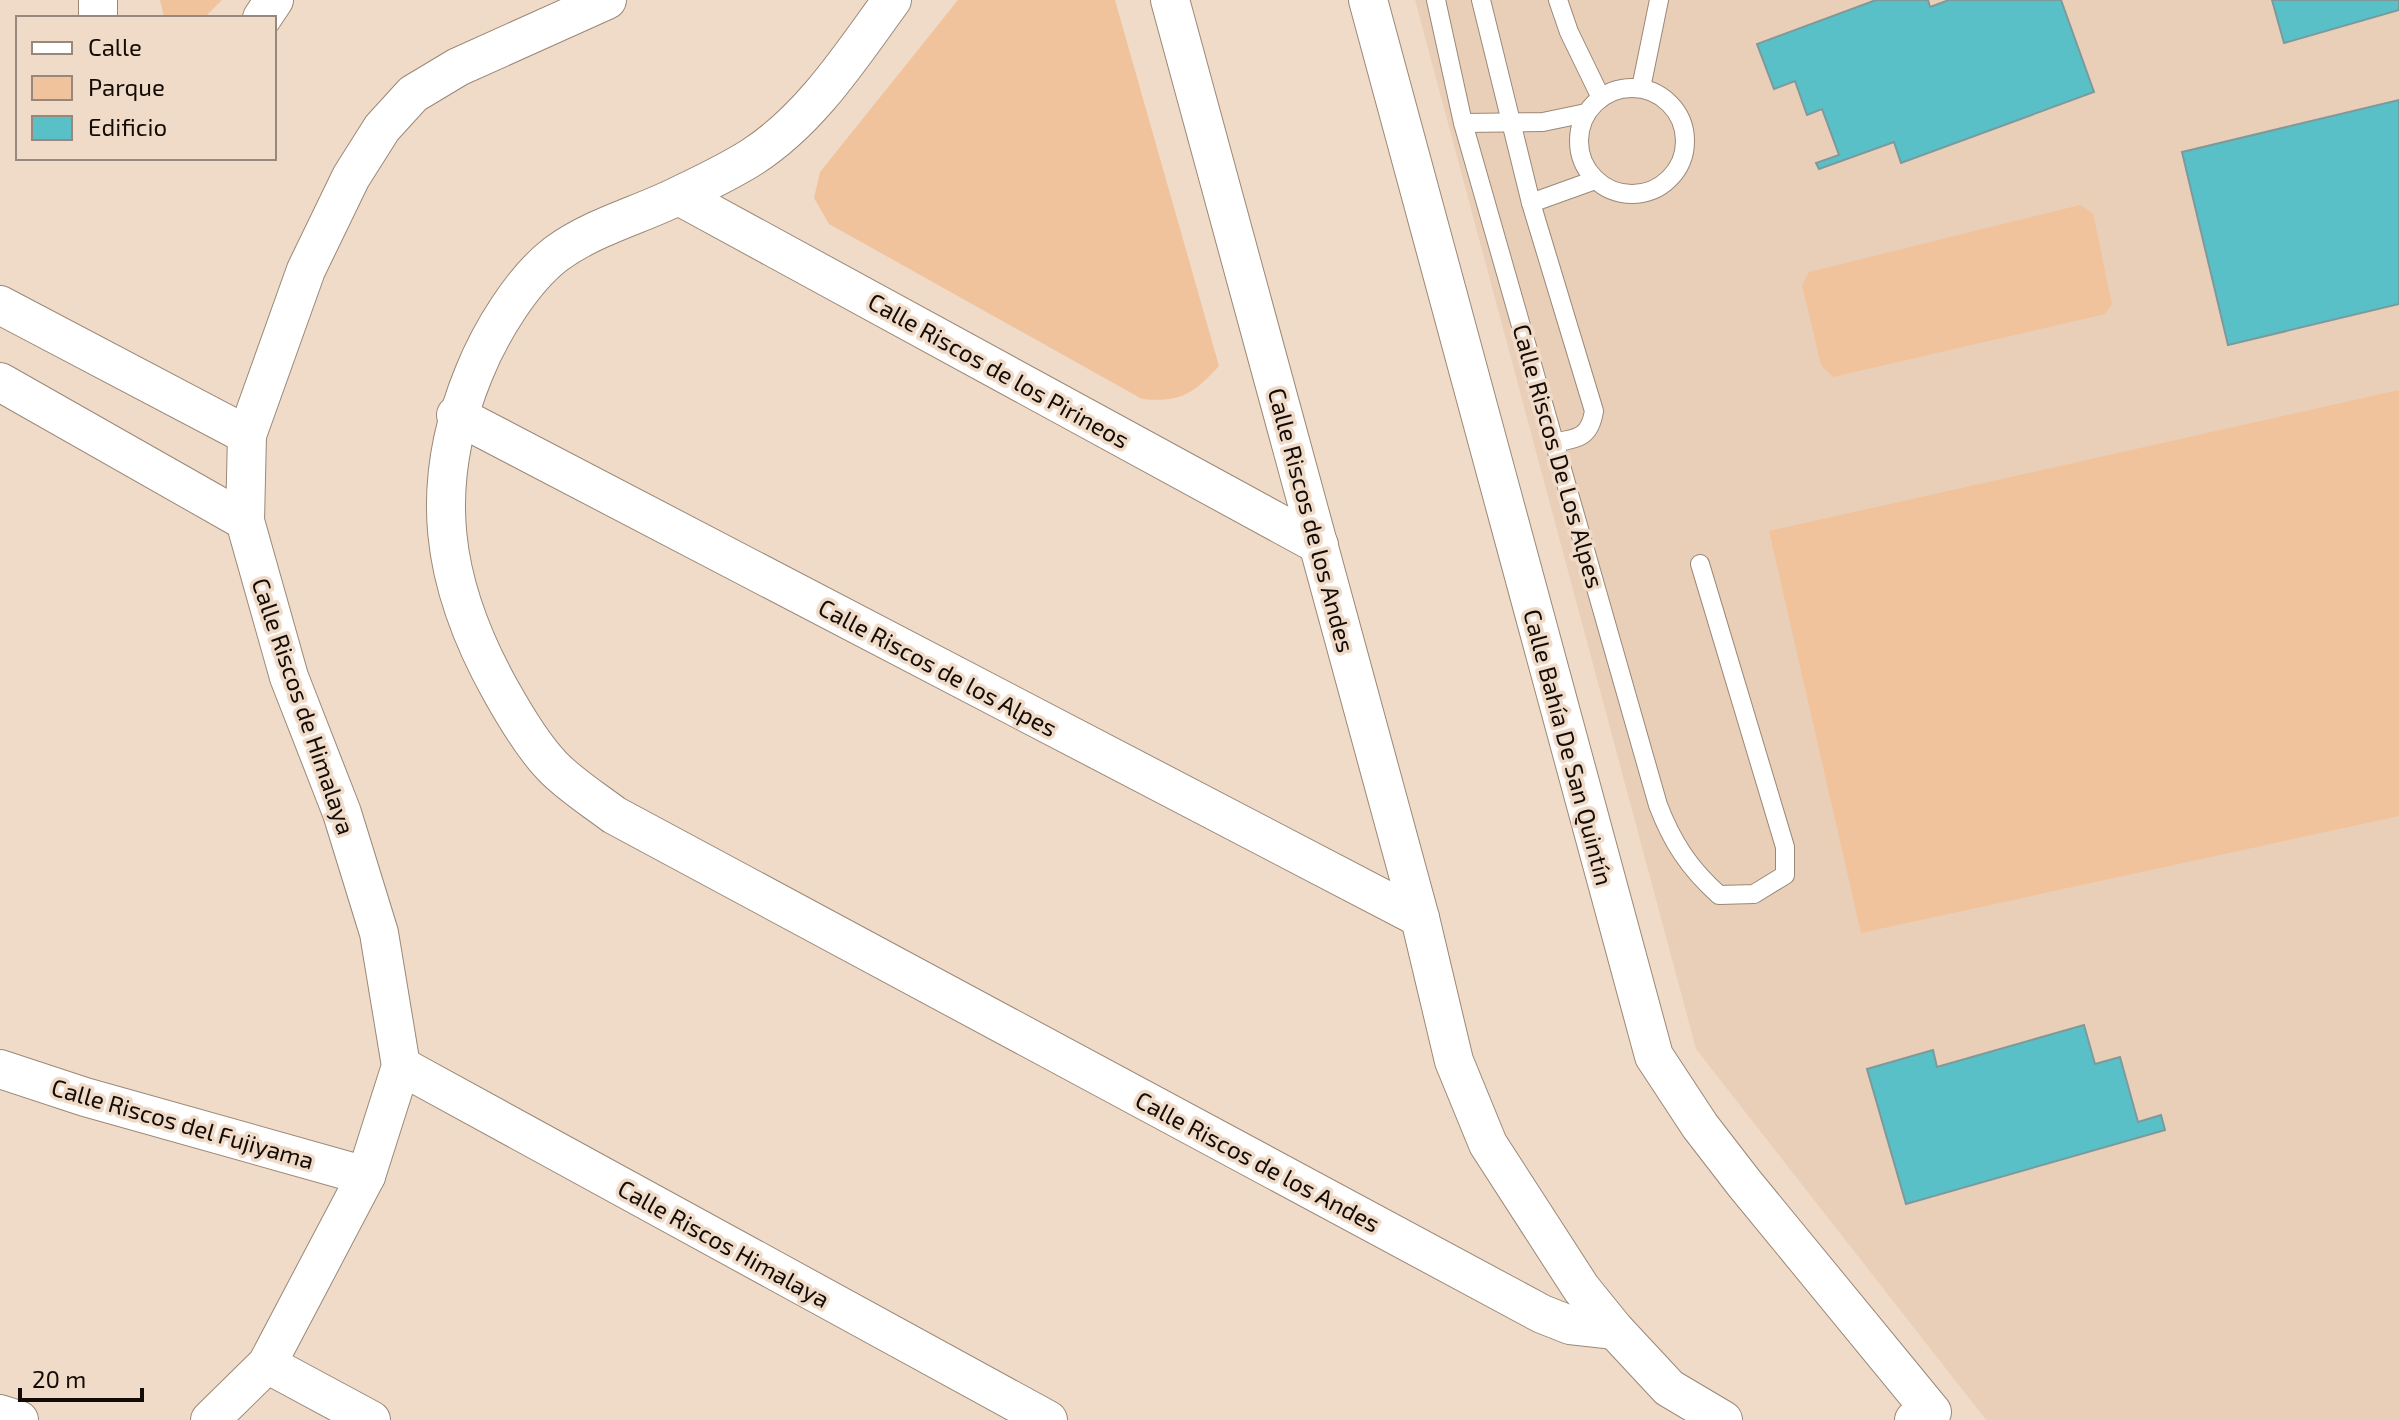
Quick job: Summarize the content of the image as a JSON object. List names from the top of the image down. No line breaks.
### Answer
{"streets":{"street":["Calle Riscos de los Pirineos","Calle Riscos de los Andes","Calle Riscos de los Alpes","Calle Riscos de Himalaya","Calle Bahía De San Quintín","Calle Riscos del Fujiyama","Calle Riscos Himalaya"],"lane":["Calle Riscos De Los Alpes"]},"crossings":[["Calle Riscos de los Pirineos","Calle Riscos de los Andes"],["Calle Riscos de los Andes","Calle Riscos de los Alpes"],["Calle Riscos de Himalaya","Calle Riscos del Fujiyama"],["Calle Riscos de Himalaya","Calle Riscos Himalaya"]],"legend":["Calle","Parque","Edificio"],"scale_bar":"20 m"}
